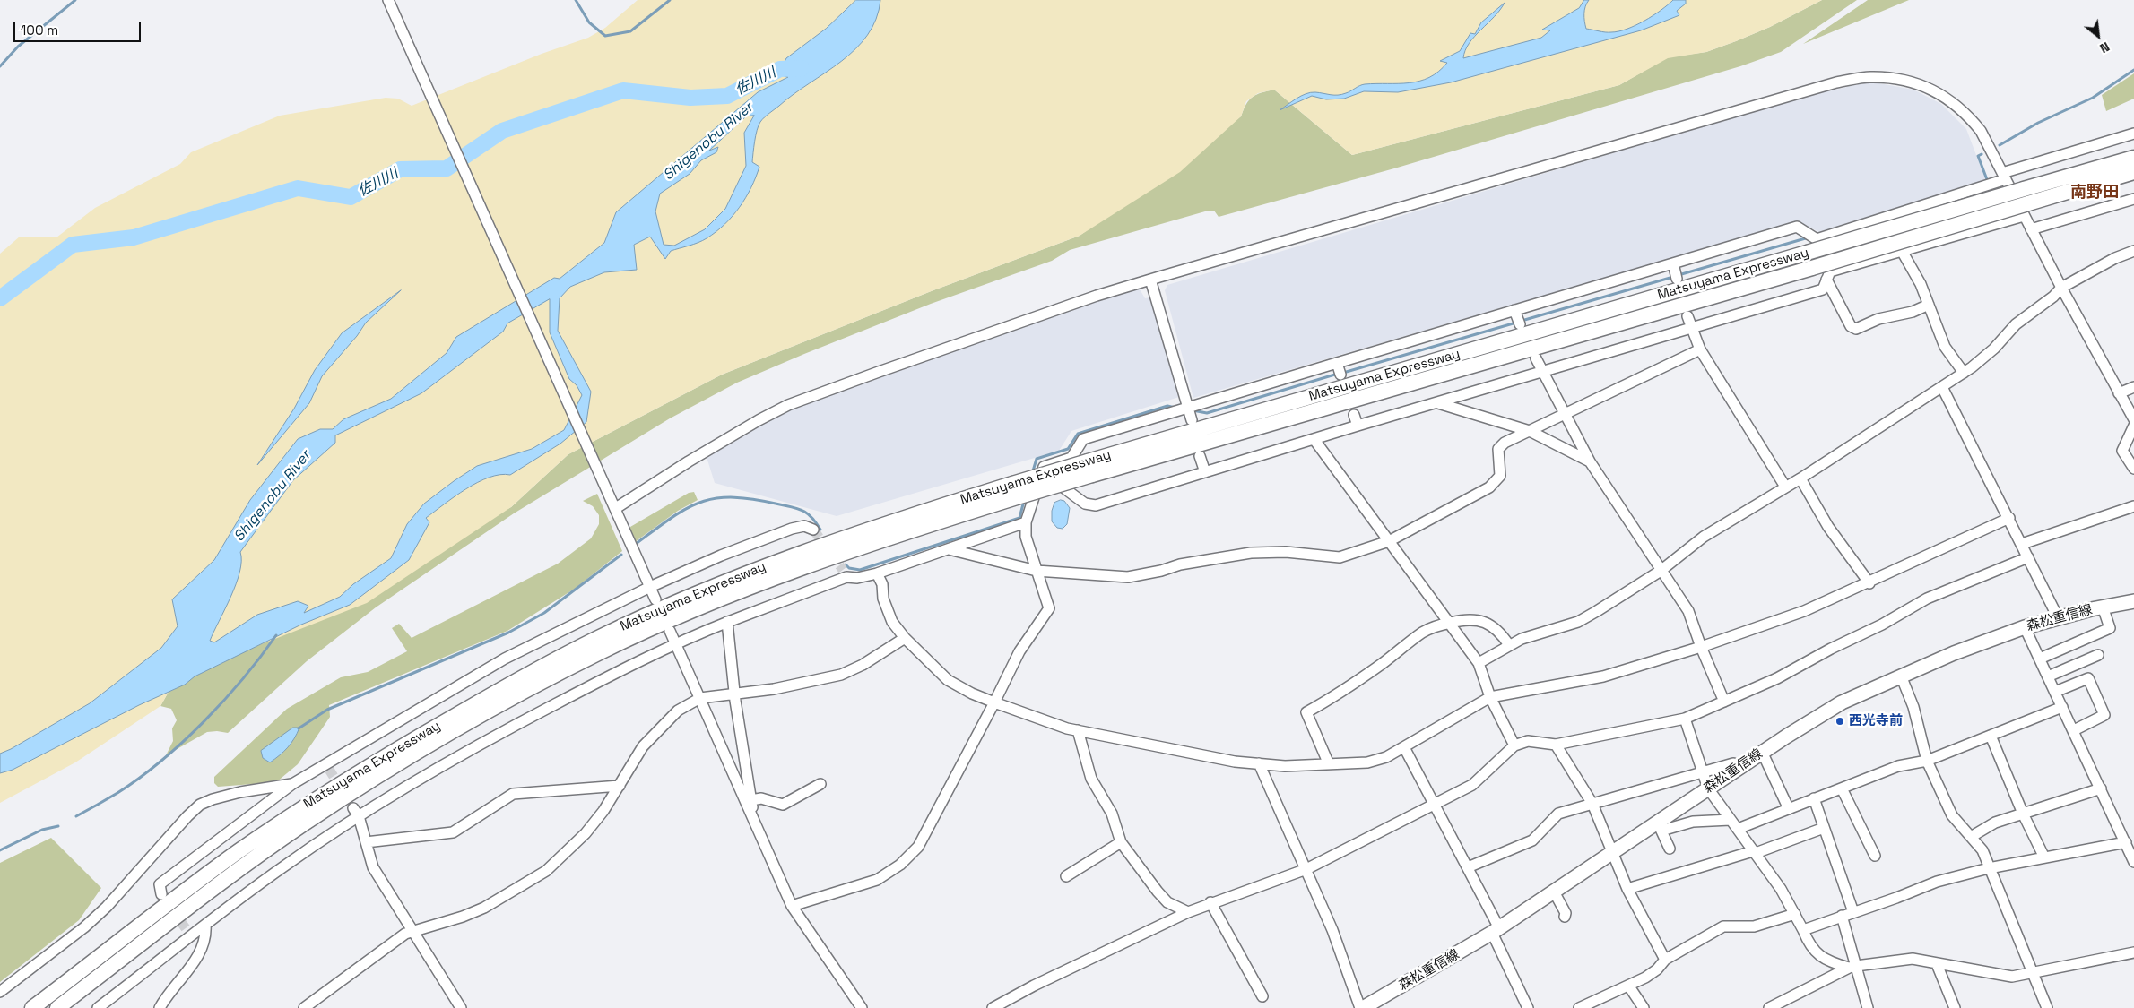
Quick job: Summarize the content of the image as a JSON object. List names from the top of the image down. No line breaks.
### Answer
{"streets":{"highway":["Matsuyama Expressway"],"main road":["森松重信線"]},"districts":["南野田"],"water":["佐川川","Shigenobu River"],"places":["西光寺前"],"scale_bar":"100 m","north":"bottom right"}
